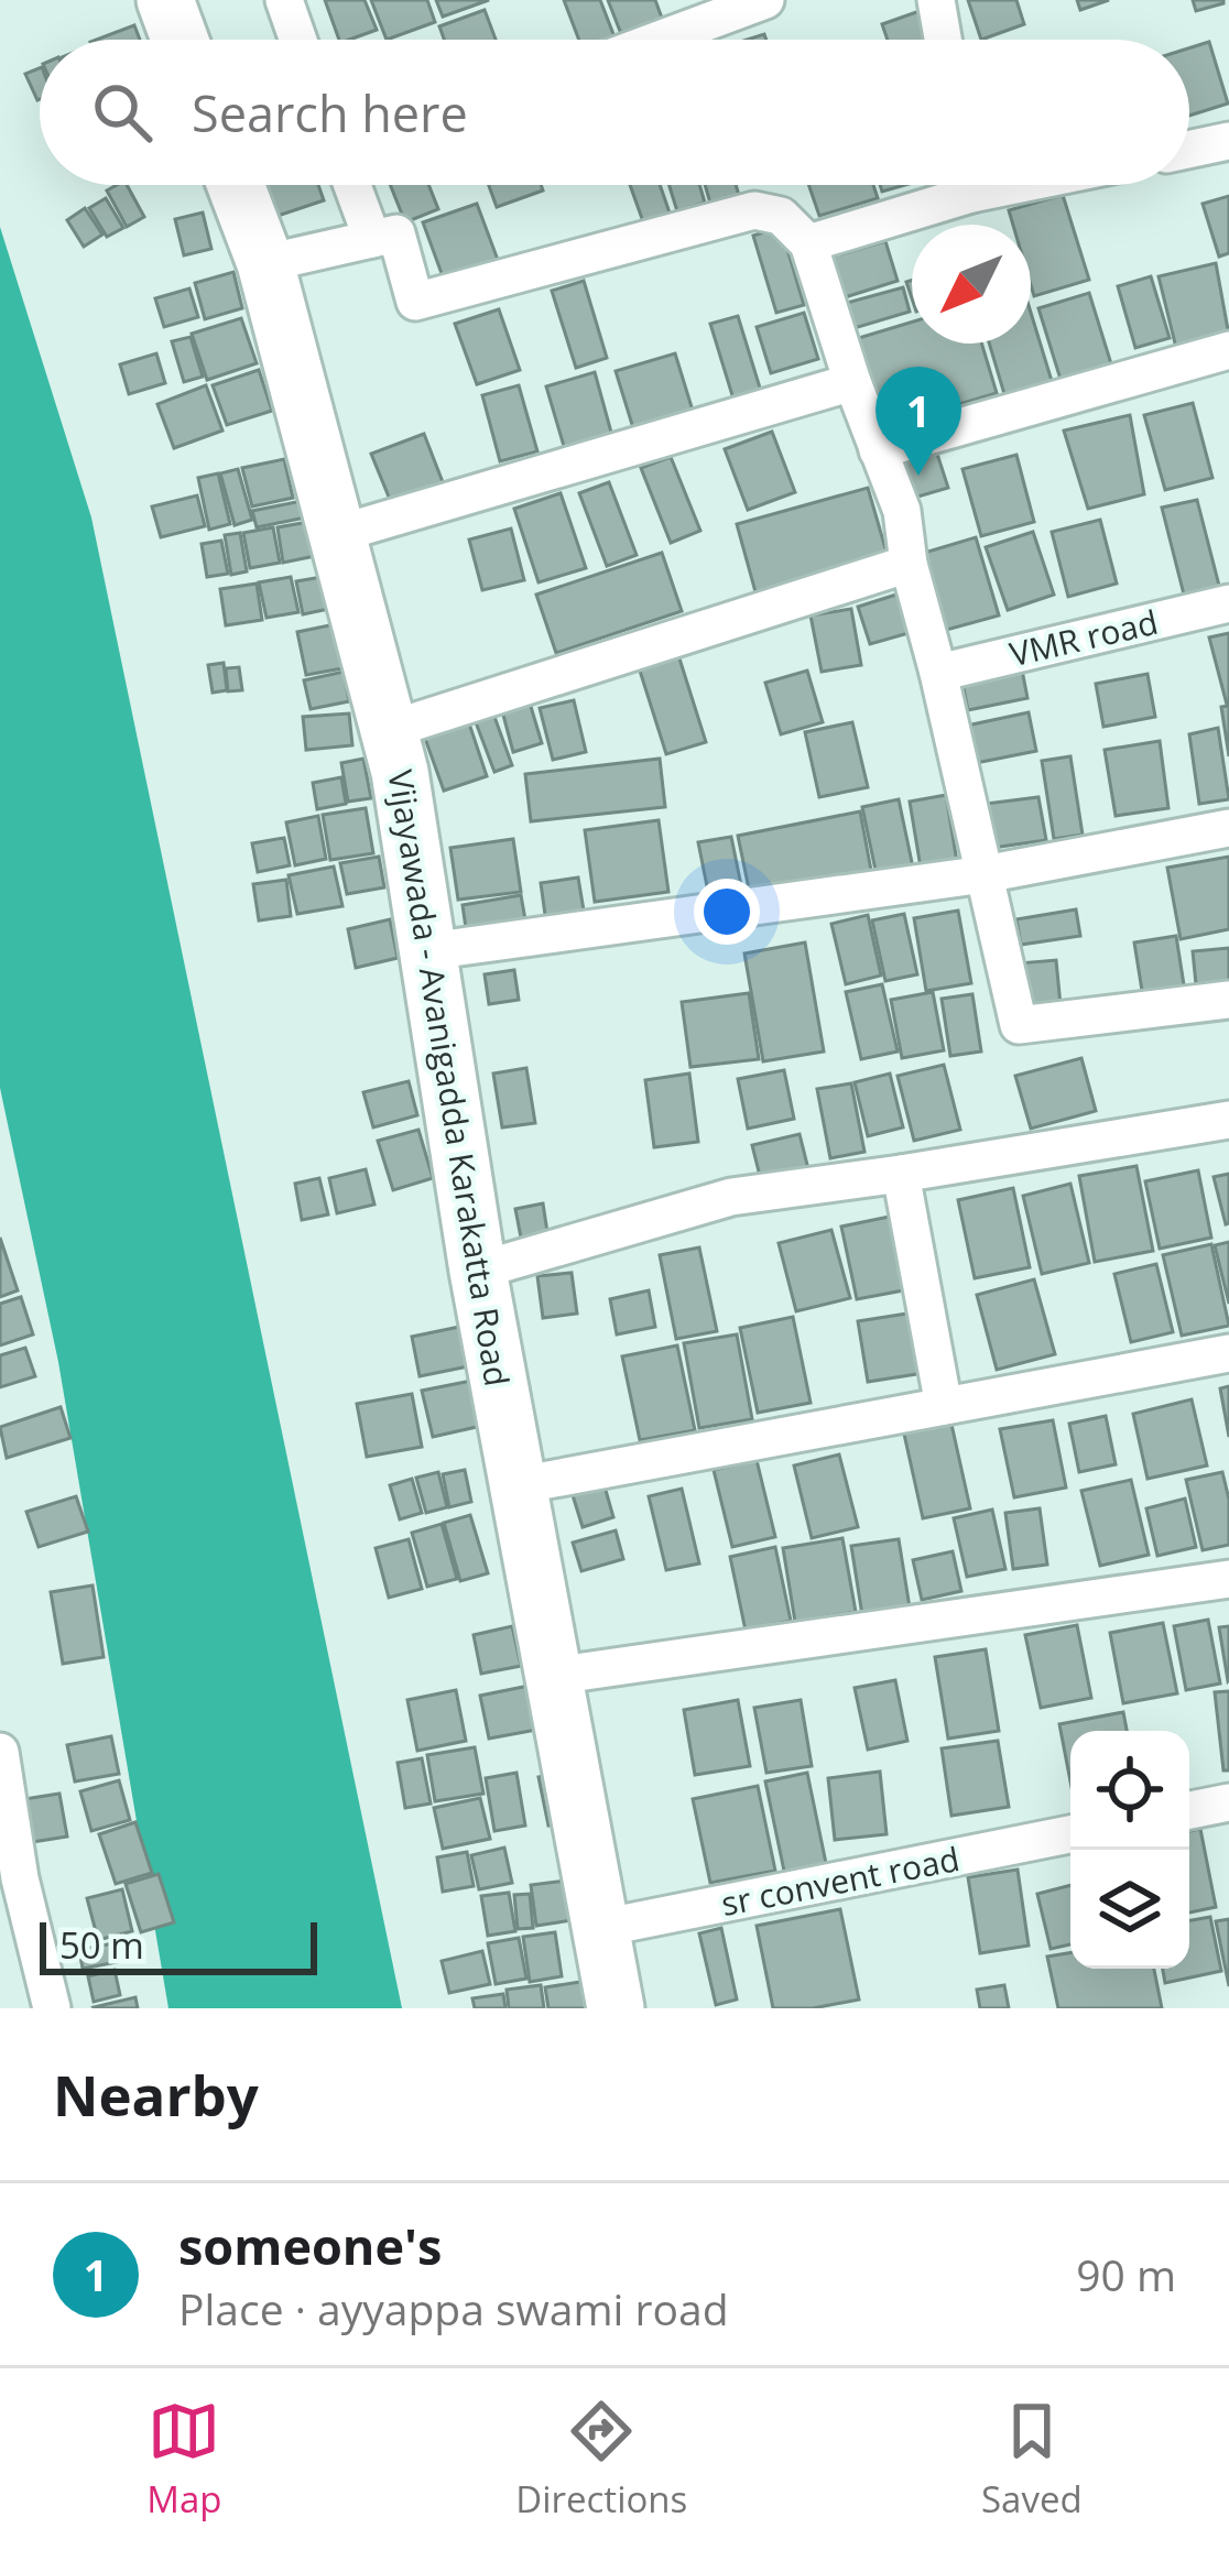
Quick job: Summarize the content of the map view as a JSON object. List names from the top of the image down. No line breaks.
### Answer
{"streets":{"main road":["Vijayawada - Avanigadda Karakatta Road"],"street":["VMR road","sr convent road"]},"crossings":[["Vijayawada - Avanigadda Karakatta Road","sr convent road"]],"scale_bar":"50 m","north":"bottom left","page":{"search":"Search here","pins":"1","scale":"50 m","heading":"Nearby","list":[{"mark":"1","name":"someone's","note":"Place · ayyappa swami road","value":"90 m"}],"nav":["Map","Directions","Saved"]}}
